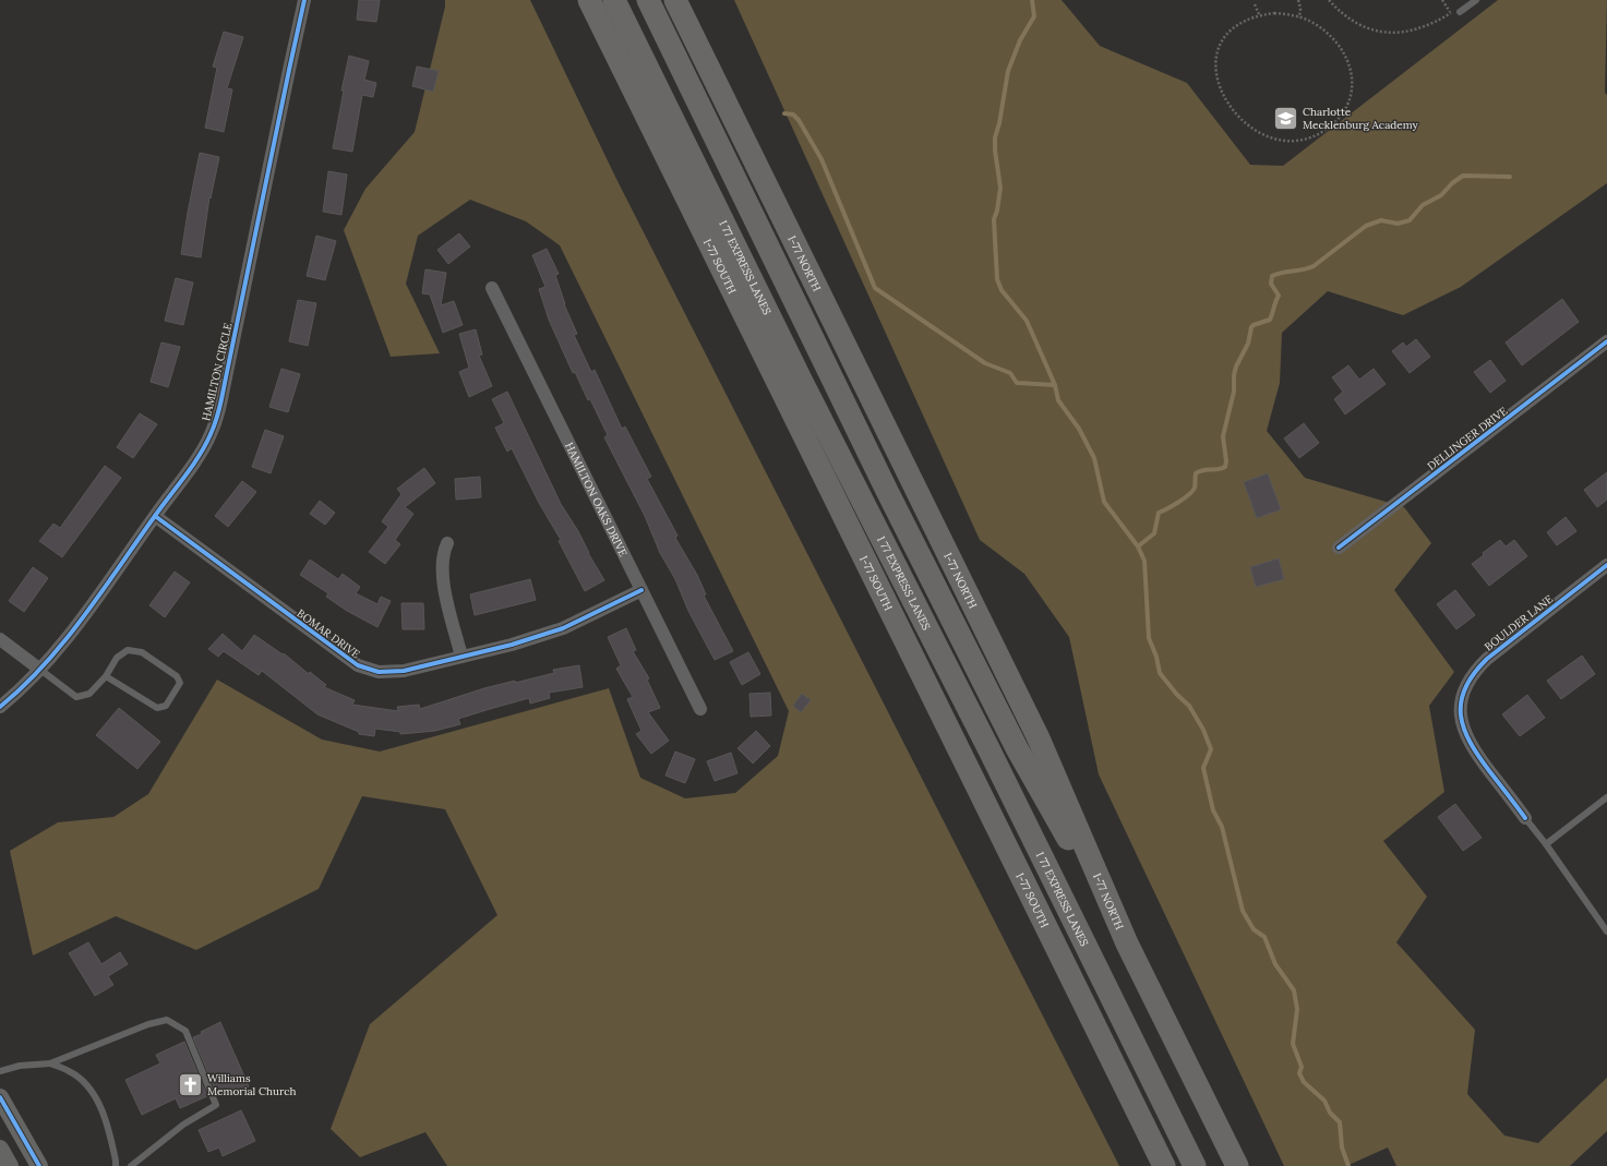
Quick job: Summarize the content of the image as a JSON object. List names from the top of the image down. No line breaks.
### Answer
{"streets":{"highway":["I-77 NORTH","I-77 SOUTH","I 77 EXPRESS LANES"],"street":["HAMILTON CIRCLE","DELLINGER DRIVE","HAMILTON OAKS DRIVE","BOULDER LANE","BOMAR DRIVE"]},"crossings":[["HAMILTON CIRCLE","BOMAR DRIVE"],["HAMILTON OAKS DRIVE","BOMAR DRIVE"]],"places":{"school or university":["Charlotte Mecklenburg Academy"],"church":["Williams Memorial Church"]}}
